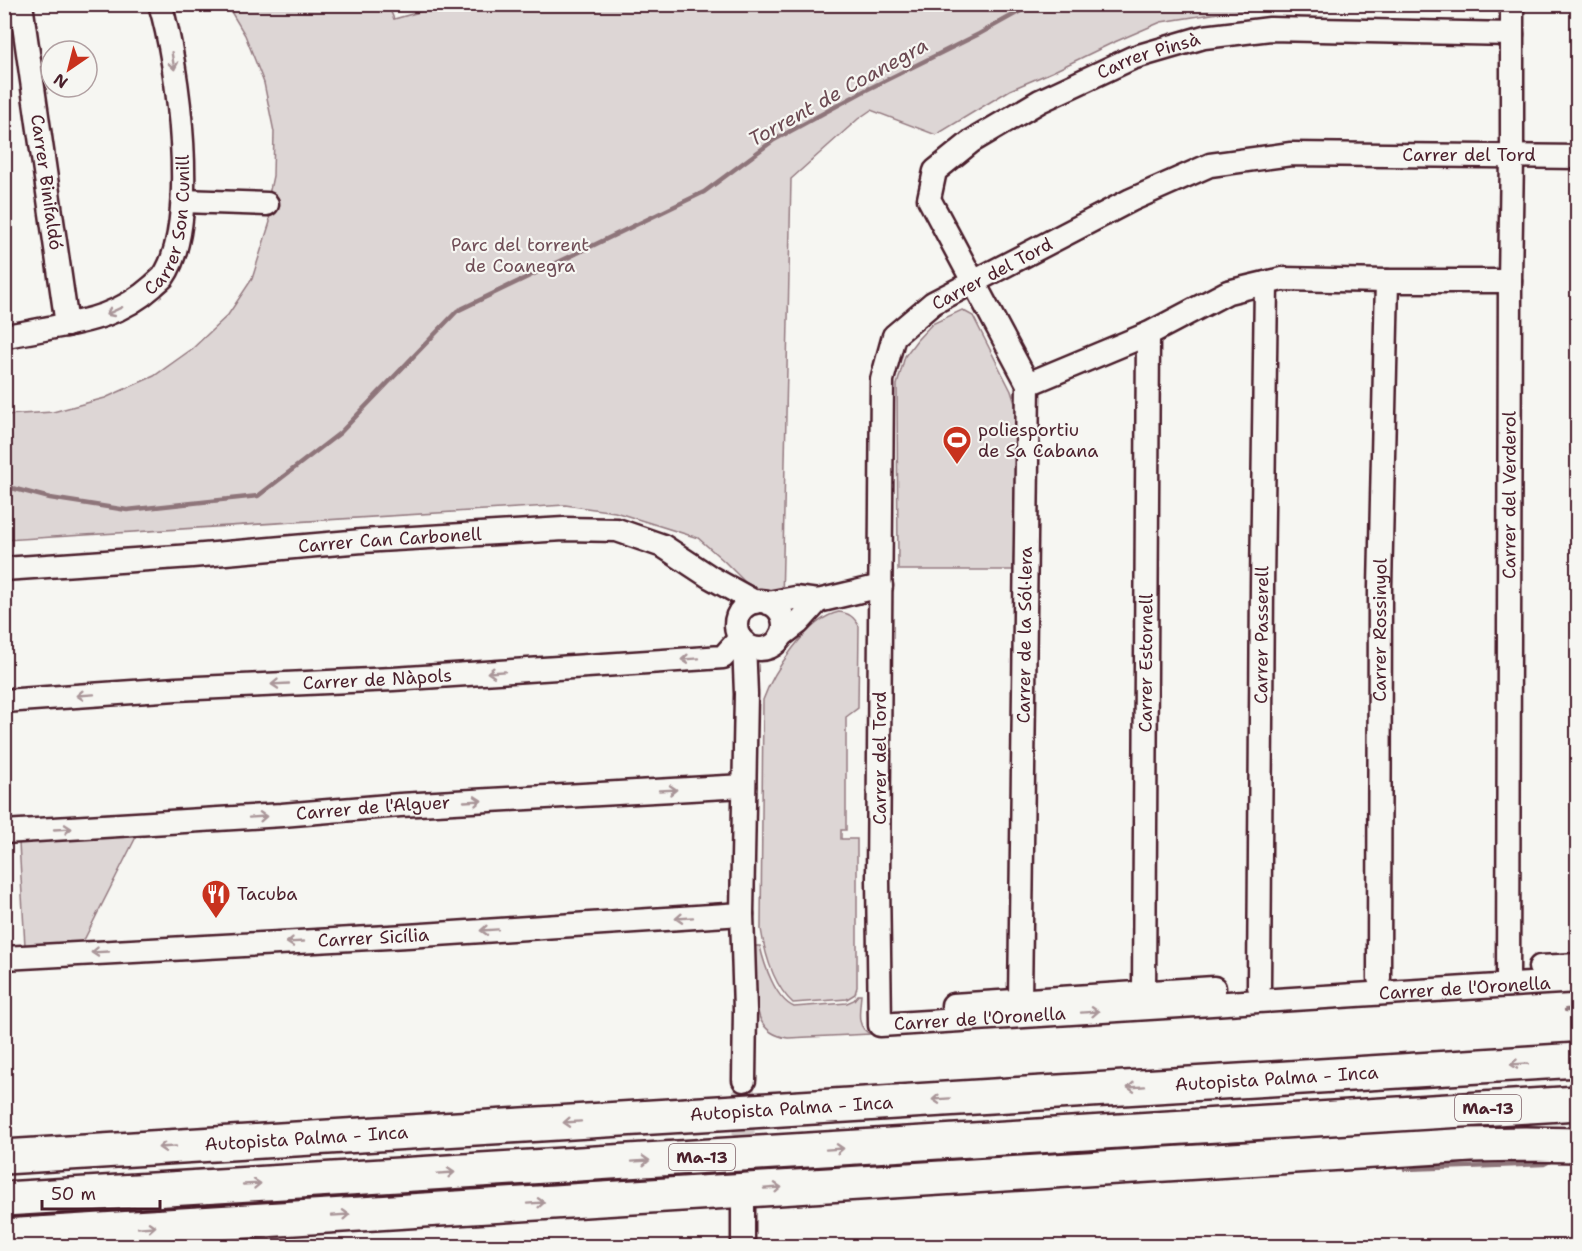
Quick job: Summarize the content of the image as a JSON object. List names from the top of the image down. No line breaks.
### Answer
{"streets":{"highway":["Autopista Palma - Inca","Ma-13"],"street":["Carrer Pinsà","Carrer del Tord","Carrer Binifaldó","Carrer Son Cunill","Carrer del Verderol","Carrer Can Carbonell","Carrer Rossinyol","Carrer Passerell","Carrer de la Sól·lera","Carrer Estornell","Carrer de Nàpols","Carrer de l'Alguer","Carrer Sicília","Carrer de l'Oronella"]},"crossings":[["Carrer Pinsà","Carrer del Tord"],["Carrer Pinsà","Carrer del Verderol"],["Carrer Pinsà","Carrer de la Sól·lera"],["Carrer del Tord","Carrer del Verderol"],["Carrer del Tord","Carrer de la Sól·lera"],["Carrer del Tord","Carrer de l'Oronella"],["Carrer Binifaldó","Carrer Son Cunill"],["Carrer del Verderol","Carrer de l'Oronella"],["Carrer Can Carbonell","Carrer de Nàpols"],["Carrer Rossinyol","Carrer de l'Oronella"],["Carrer Passerell","Carrer de l'Oronella"],["Carrer de la Sól·lera","Carrer de l'Oronella"],["Carrer Estornell","Carrer de l'Oronella"]],"one_way":["Carrer Son Cunill","Carrer de Nàpols","Carrer de l'Alguer","Carrer Sicília"],"water":["Torrent de Coanegra"],"parks":["Parc del torrent de Coanegra"],"places":{"sports":["poliesportiu de Sa Cabana"],"restaurant":["Tacuba"]},"scale_bar":"50 m","north":"bottom left"}
